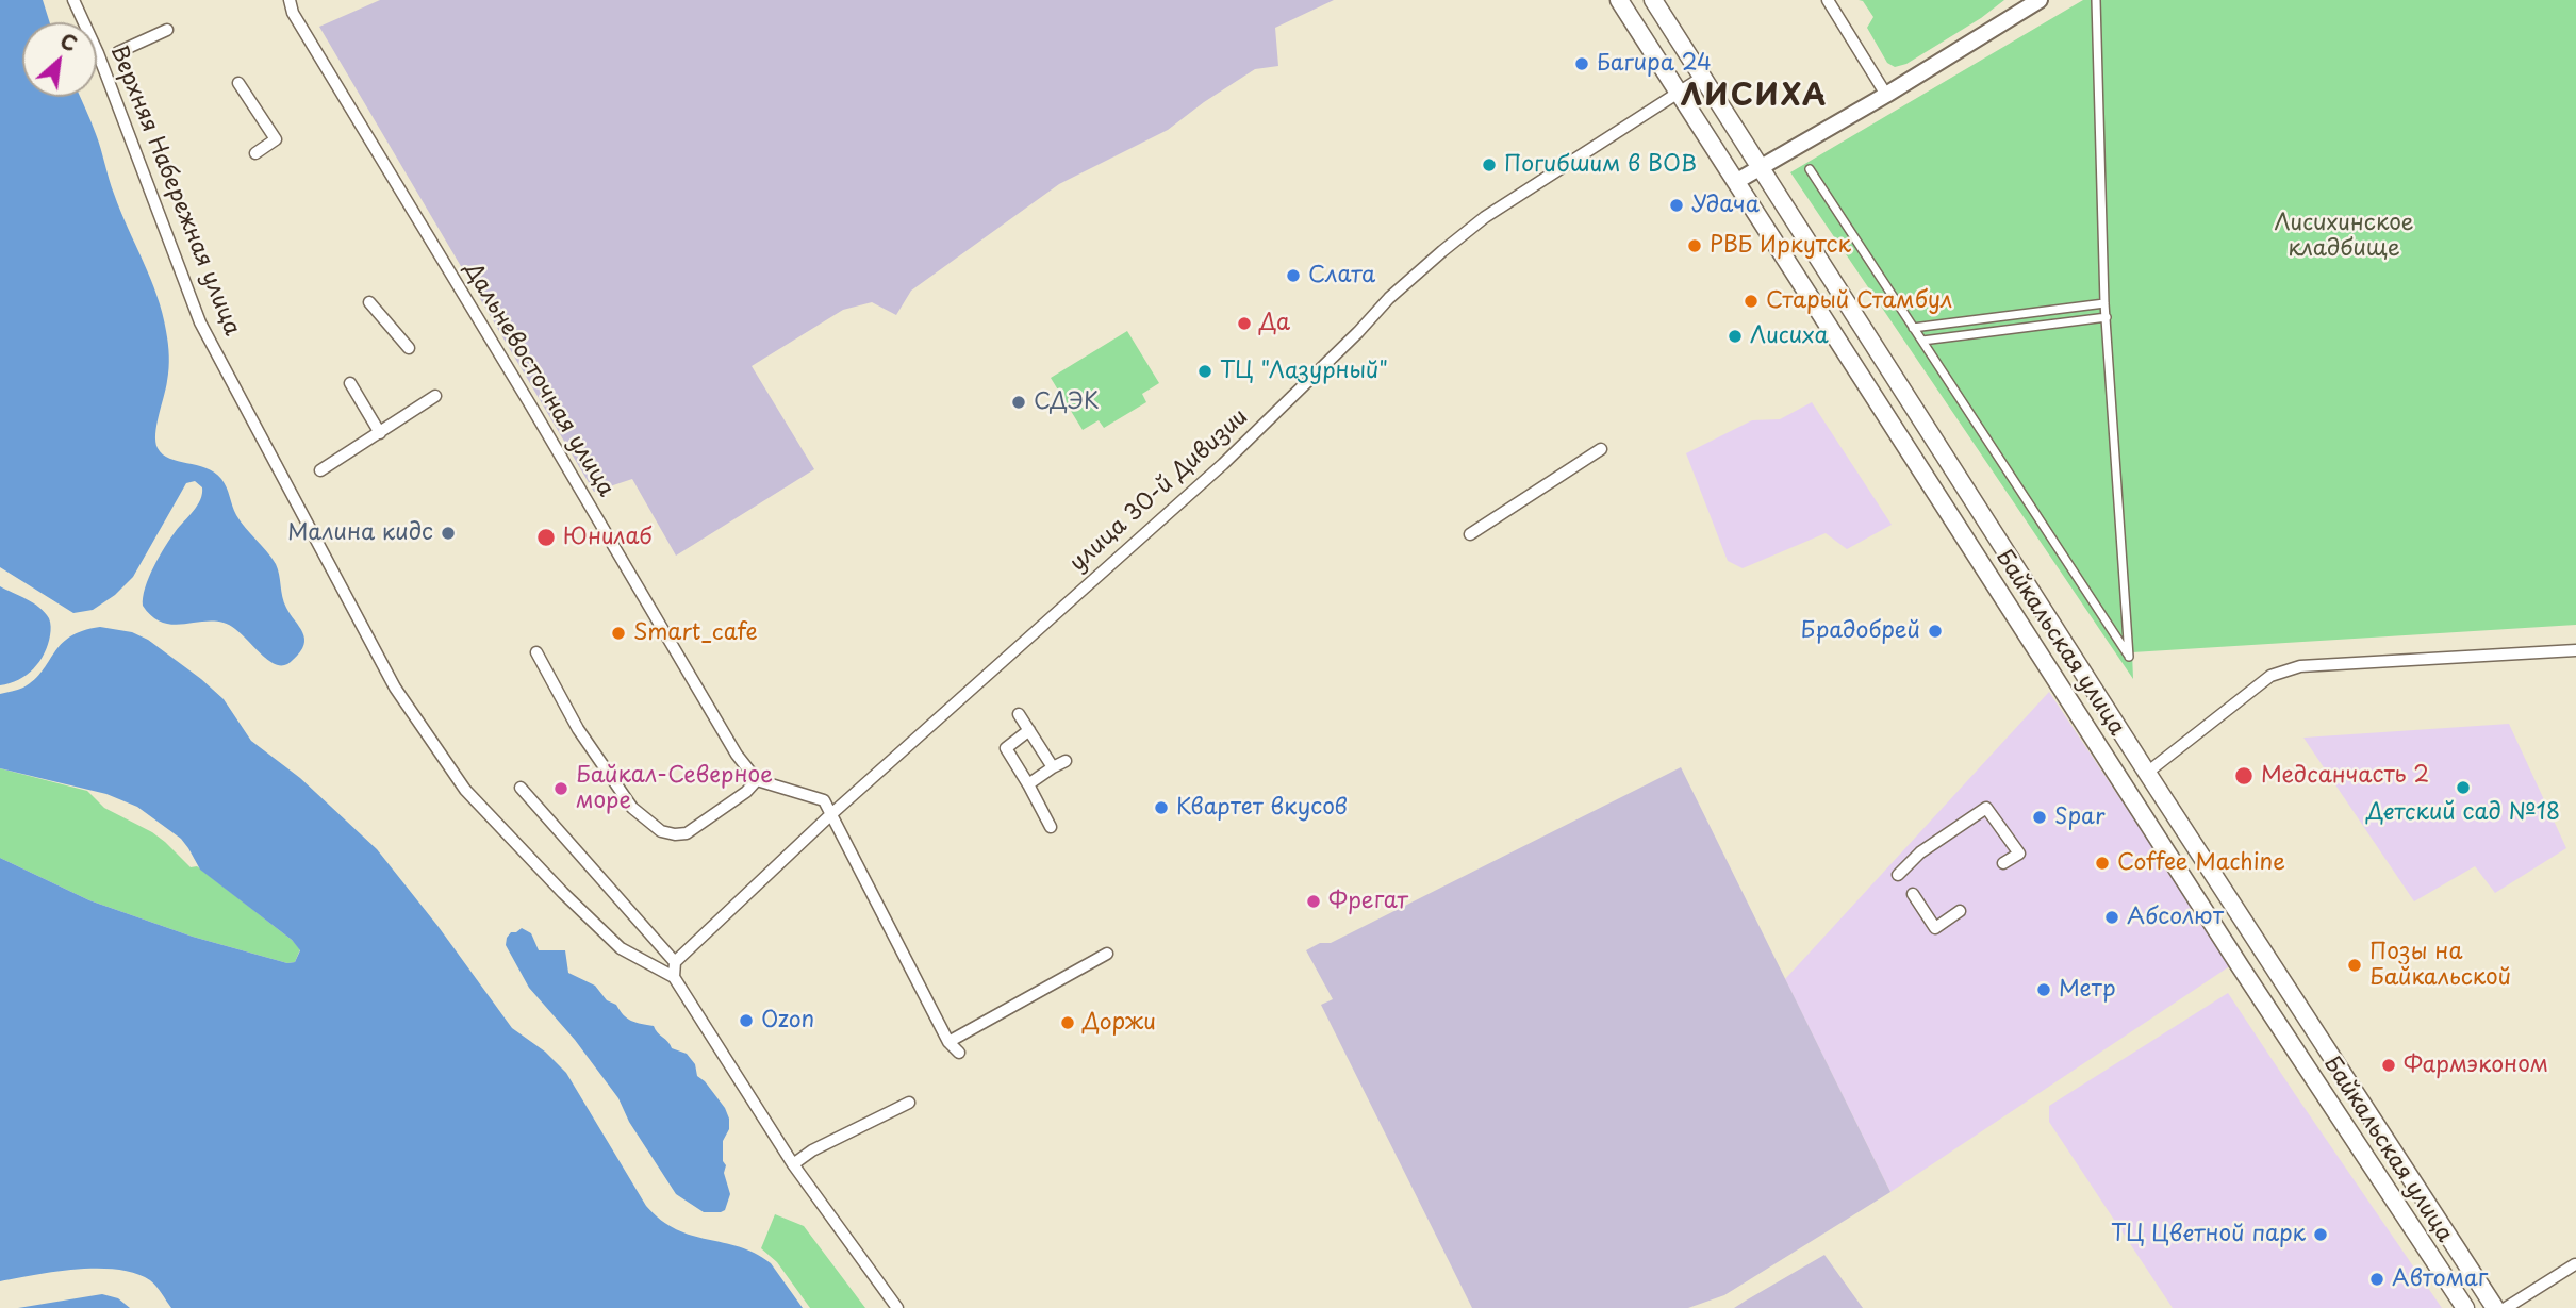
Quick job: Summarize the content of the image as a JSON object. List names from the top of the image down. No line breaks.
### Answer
{"streets":{"main road":["Байкальская улица"],"street":["Верхняя Набережная улица","Дальневосточная улица","улица 30-й Дивизии"]},"crossings":[["улица 30-й Дивизии","Байкальская улица"]],"districts":["ЛИСИХА"],"parks":["Лисихинское кладбище"],"places":["Багира 24","Погибшим в ВОВ","Удача","РВБ Иркутск","Слата","Старый Стамбул","Да","Лисиха","ТЦ \"Лазурный\"","СДЭК","Малина кидс","Юнилаб","Брадобрей","Smart_cafe","Медсанчасть 2","Детский сад №18","Байкал-Северное море","Квартет вкусов","Spar","Coffee Machine","Фрегат","Абсолют","Позы на Байкальской","Метр","Ozon","Доржи","Фармэконом","ТЦ Цветной парк","Автомаг"],"north":"top right"}
